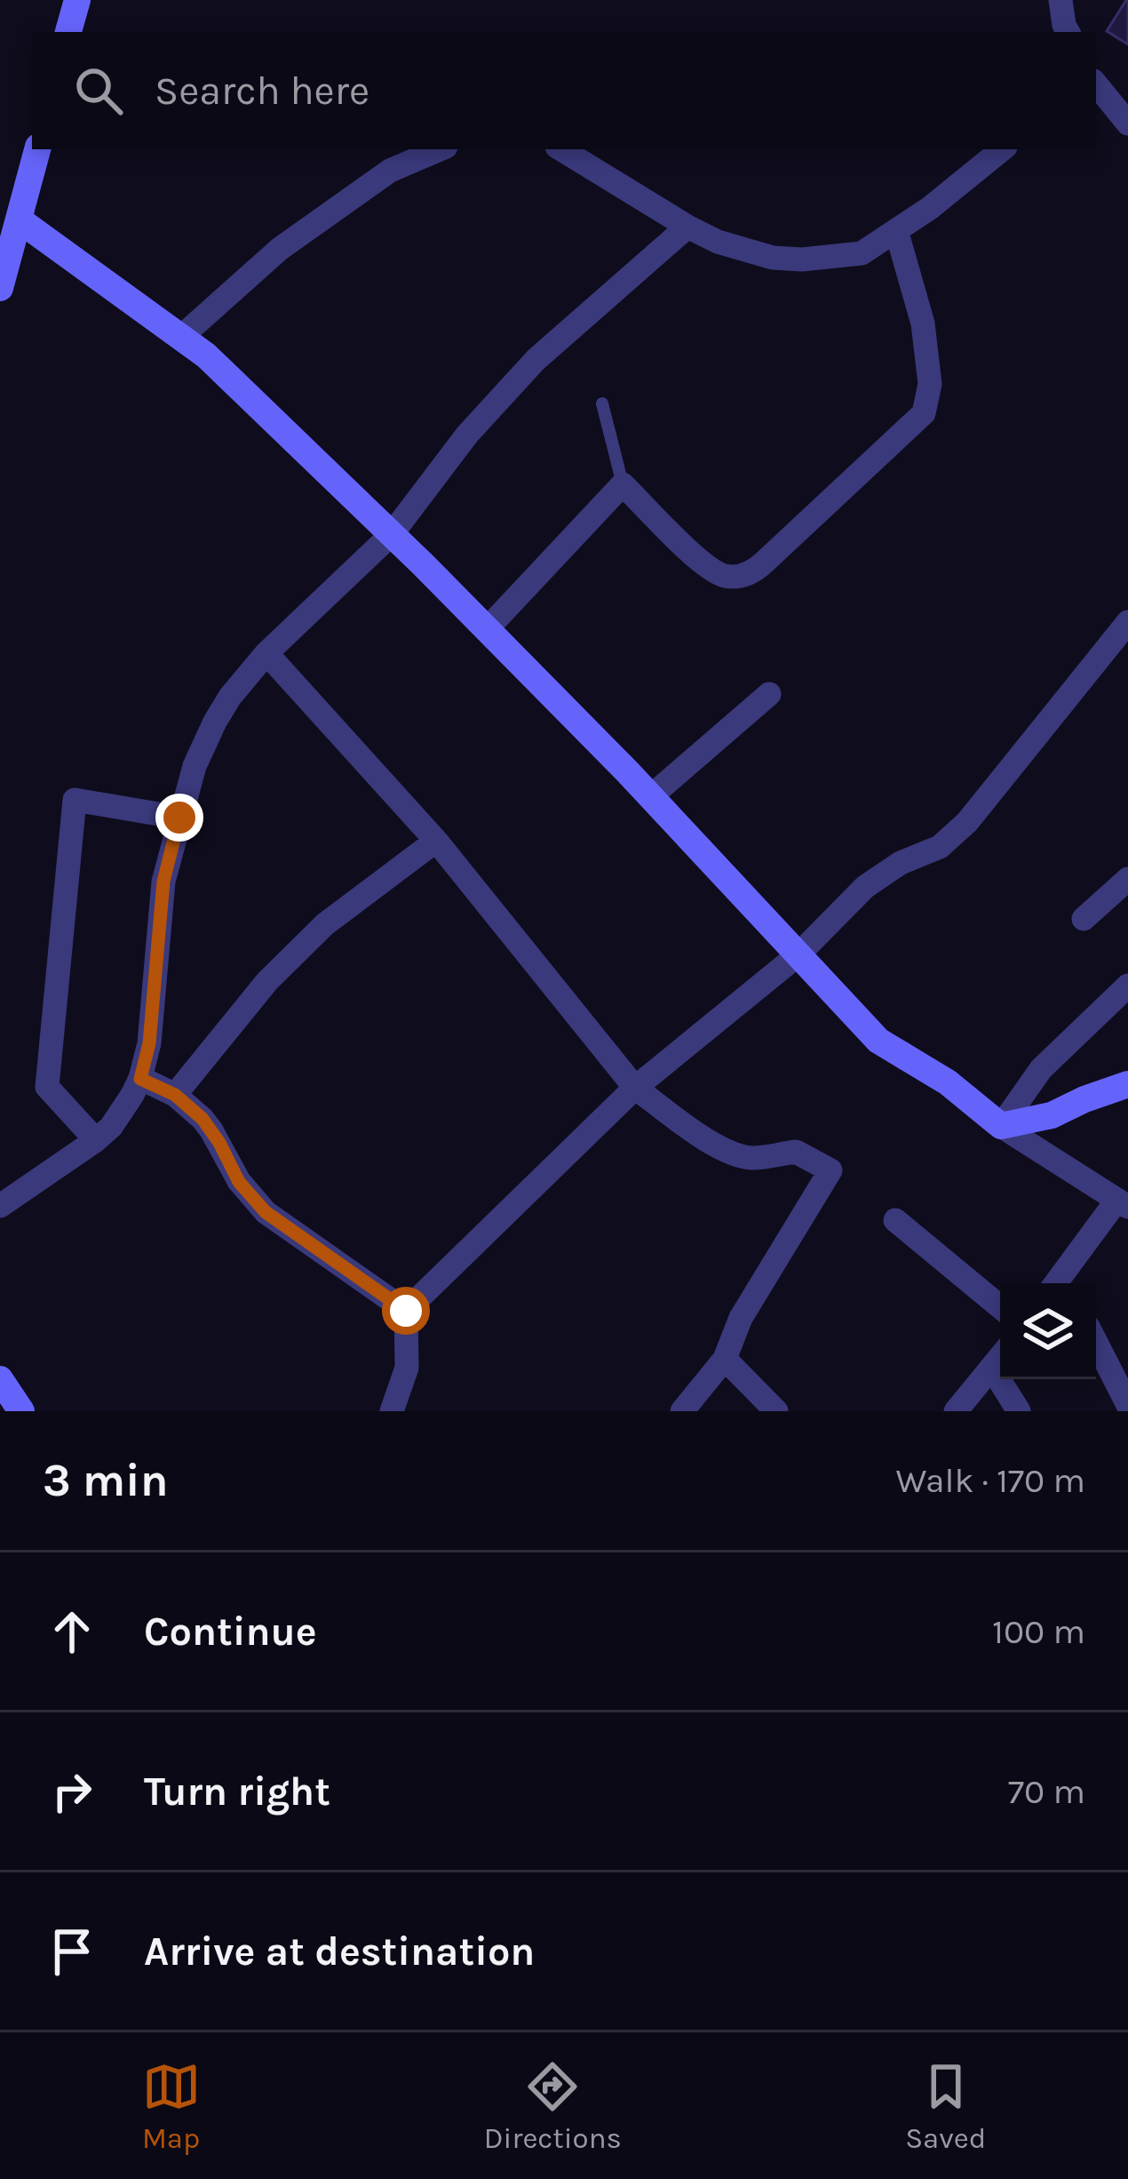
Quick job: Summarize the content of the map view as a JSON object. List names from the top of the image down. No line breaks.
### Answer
{"page":{"search":"Search here","heading":["3 min","Walk · 170 m"],"list":[["Continue","100 m"],["Turn right","70 m"],"Arrive at destination"],"nav":["Map","Directions","Saved"]}}
